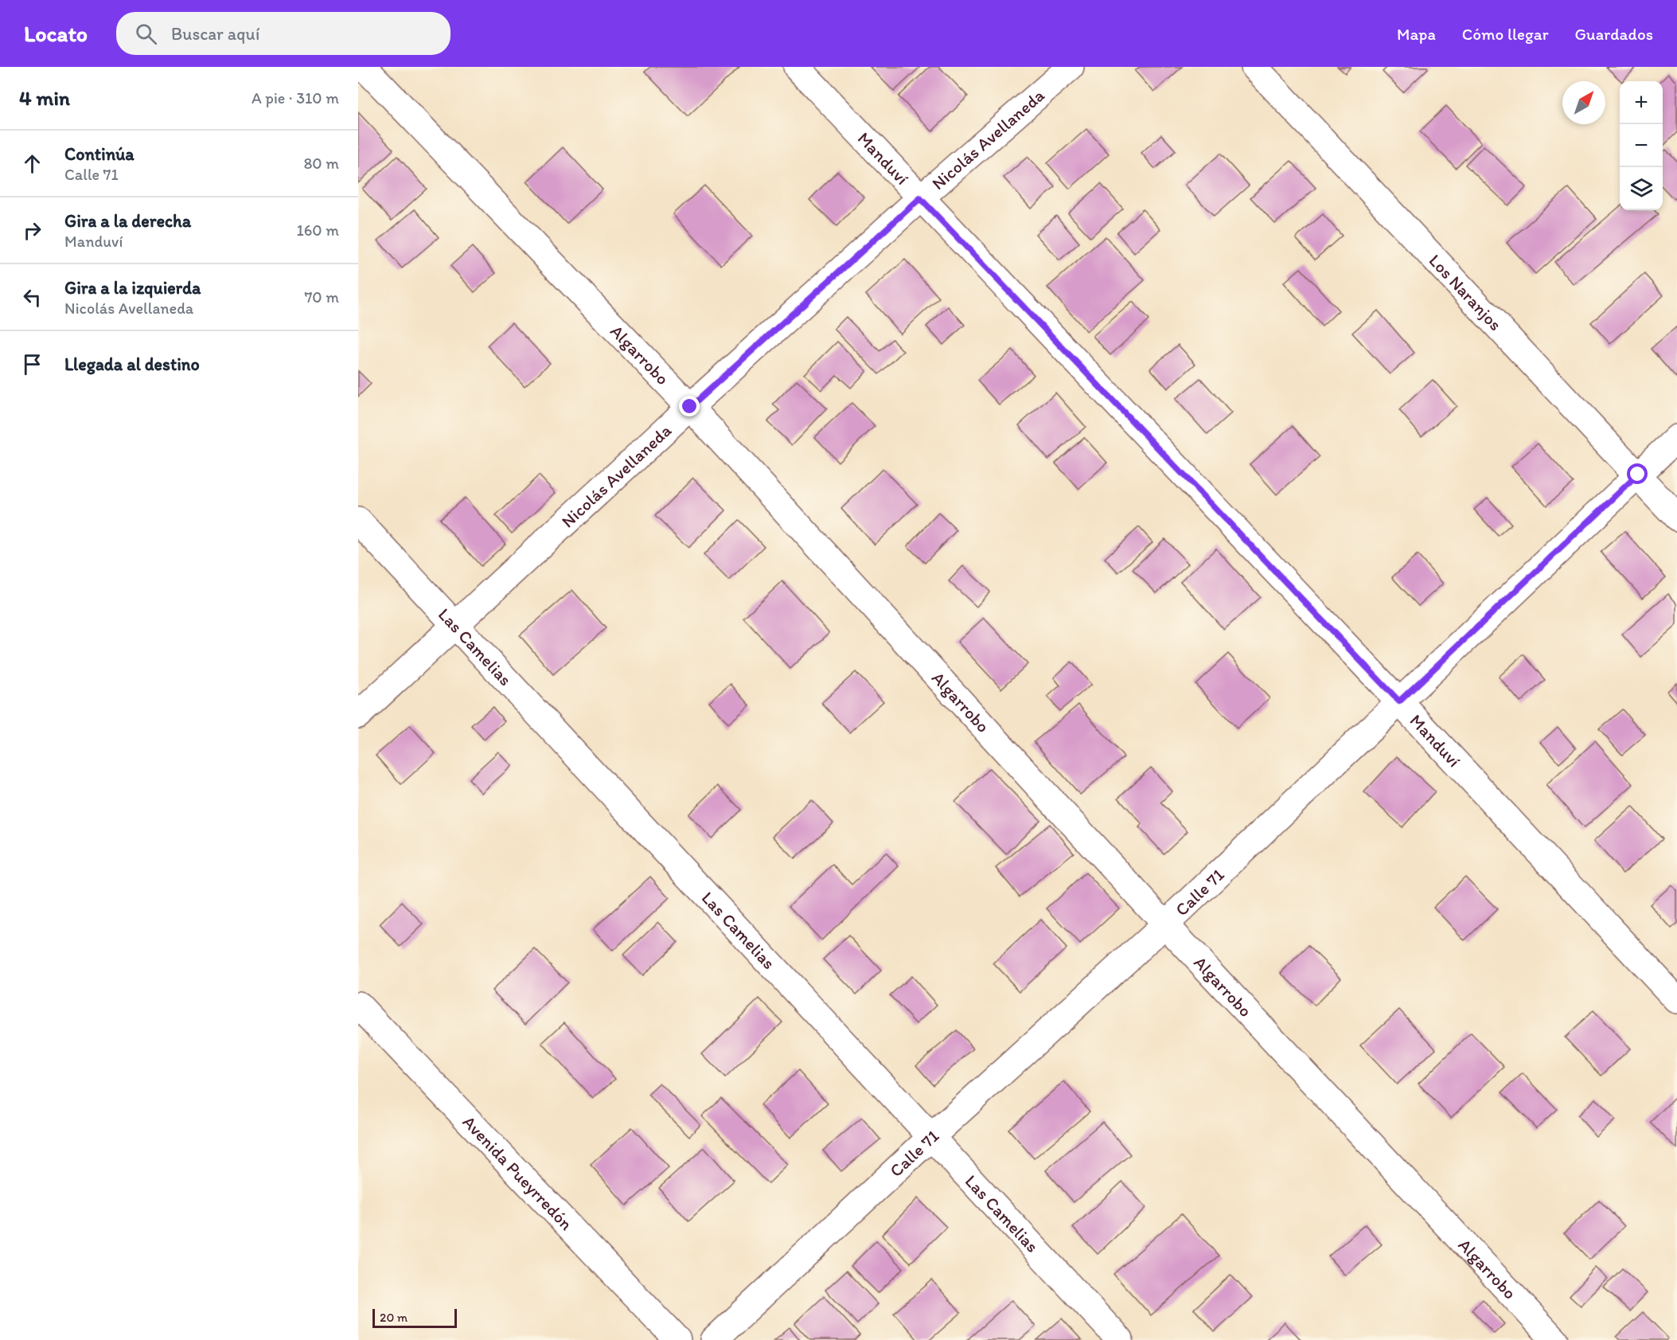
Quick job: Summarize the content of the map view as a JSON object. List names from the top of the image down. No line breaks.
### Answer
{"streets":{"street":["Nicolás Avellaneda","Manduví","Los Naranjos","Algarrobo","Las Camelias","Calle 71","Avenida Pueyrredón"]},"crossings":[["Nicolás Avellaneda","Manduví"],["Nicolás Avellaneda","Algarrobo"],["Nicolás Avellaneda","Las Camelias"],["Manduví","Calle 71"],["Los Naranjos","Calle 71"],["Algarrobo","Calle 71"],["Las Camelias","Calle 71"]],"scale_bar":"20 m","north":"top right","page":{"header":"Locato","search":"Buscar aquí","nav":["Mapa","Cómo llegar","Guardados"],"heading":["4 min","A pie · 310 m"],"map_buttons":["+","−"],"list":[["Continúa","Calle 71","80 m"],["Gira a la derecha","Manduví","160 m"],["Gira a la izquierda","Nicolás Avellaneda","70 m"],"Llegada al destino"],"scale":"20 m"}}
